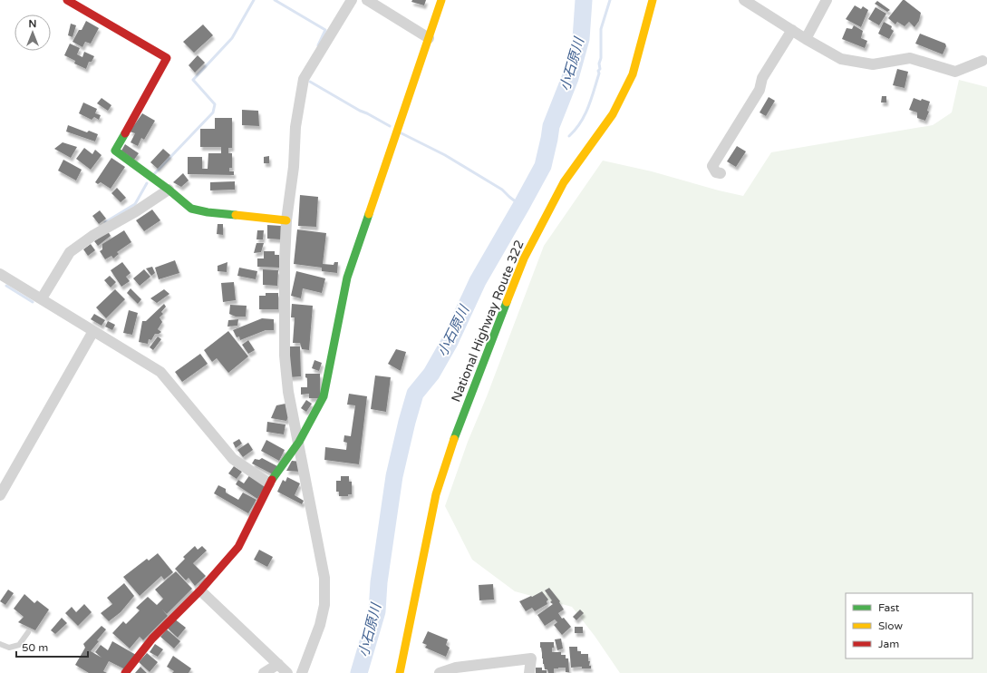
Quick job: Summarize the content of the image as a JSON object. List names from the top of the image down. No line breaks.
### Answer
{"streets":{"main road":["National Highway Route 322"]},"water":["小石原川"],"legend":["Fast","Slow","Jam"],"scale_bar":"50 m","north":"top"}
